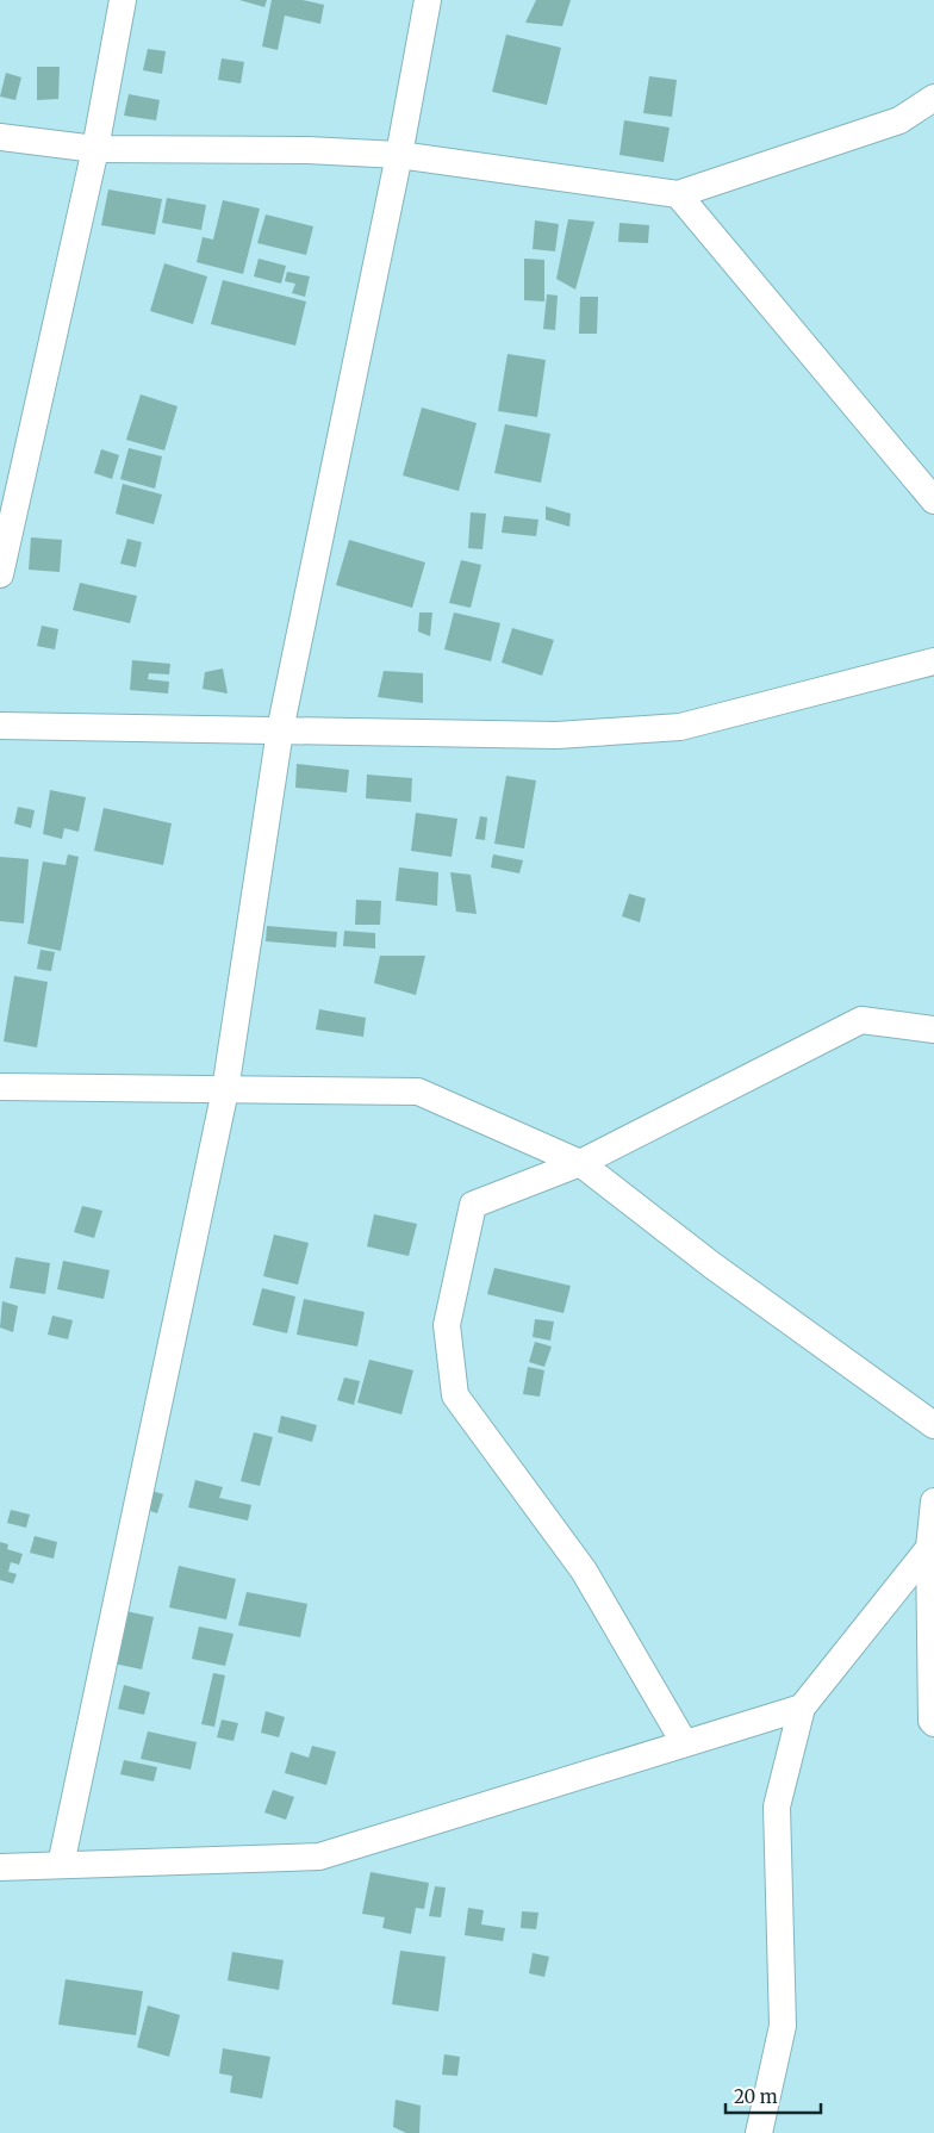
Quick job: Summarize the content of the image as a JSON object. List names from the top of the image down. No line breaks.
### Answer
{"scale_bar":"20 m"}
